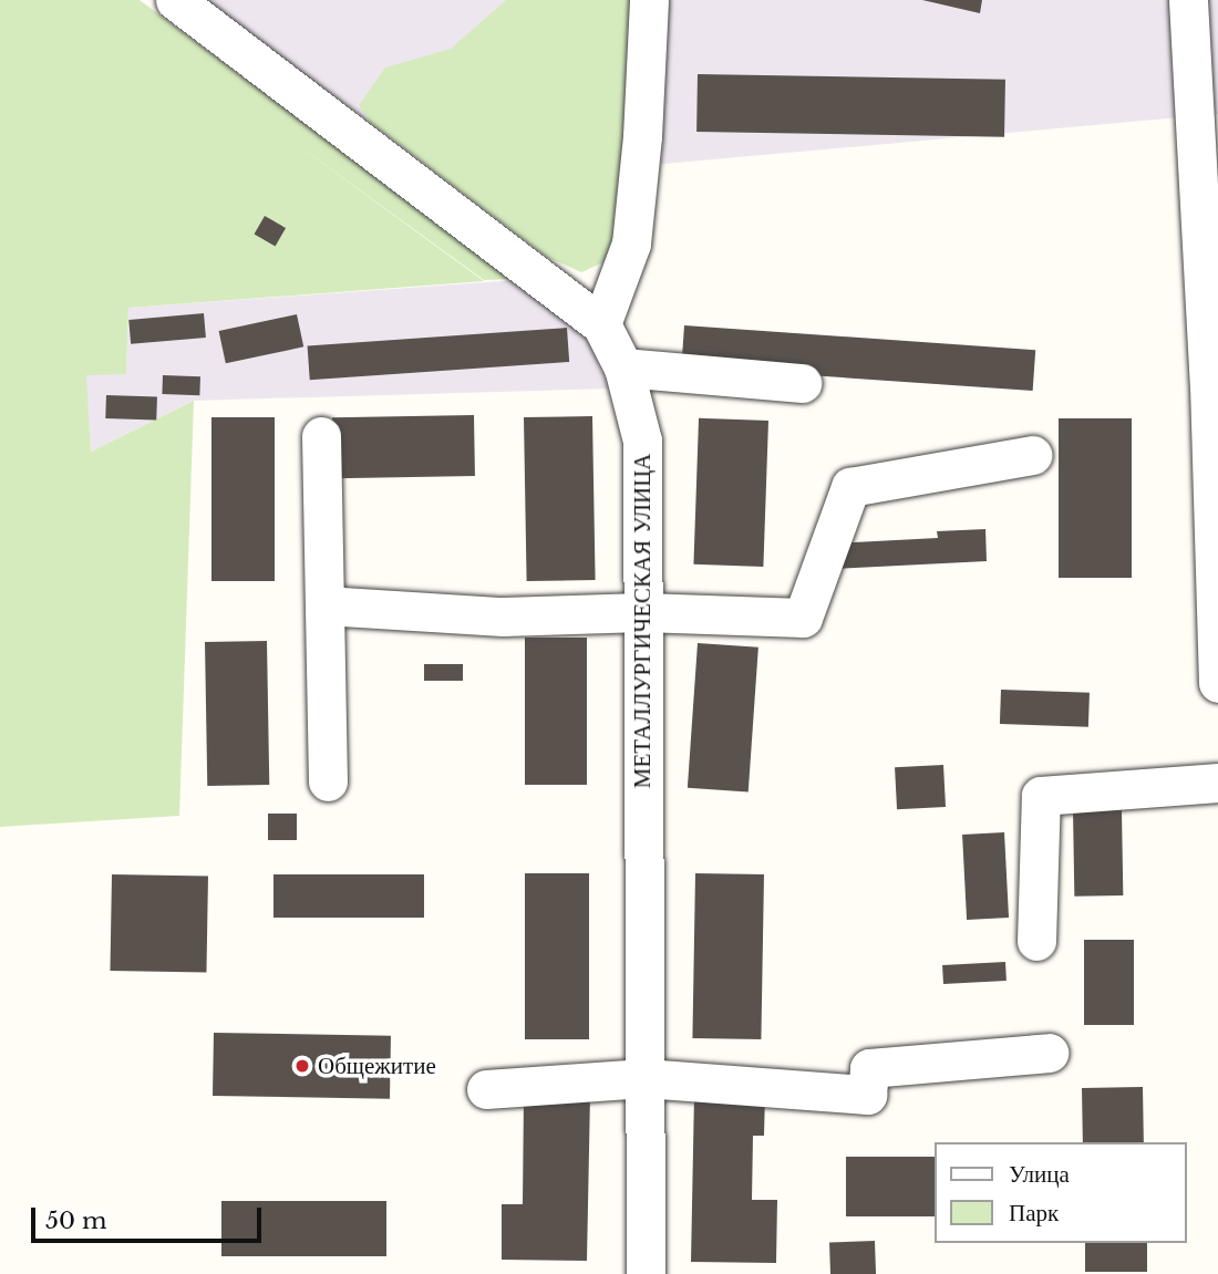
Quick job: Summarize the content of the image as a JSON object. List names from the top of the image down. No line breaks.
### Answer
{"streets":{"street":["МЕТАЛЛУРГИЧЕСКАЯ УЛИЦА"]},"places":["Общежитие"],"legend":["Улица","Парк"],"scale_bar":"50 m"}
